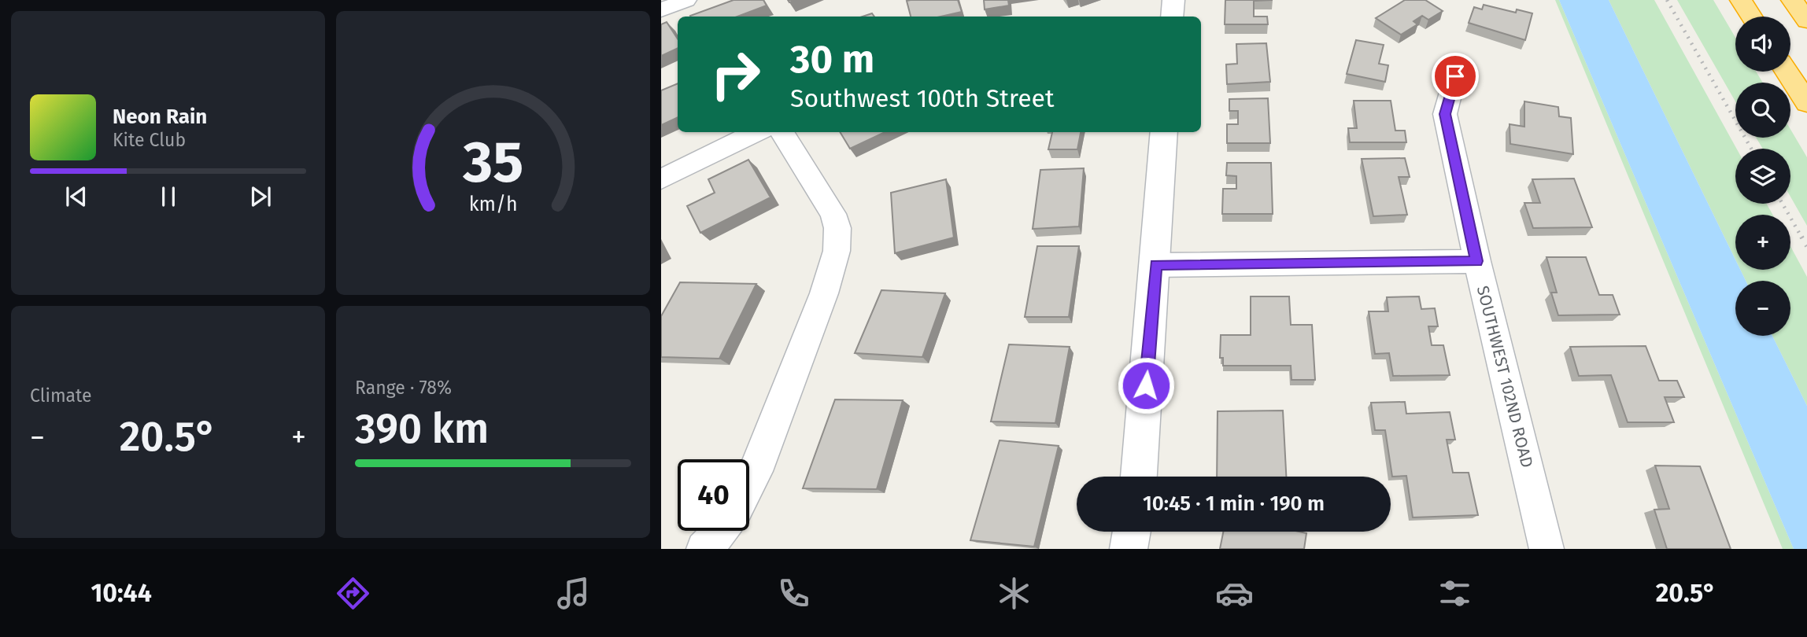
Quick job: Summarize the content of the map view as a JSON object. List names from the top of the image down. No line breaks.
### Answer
{"streets":{"street":["SOUTHWEST 102ND ROAD"]},"page":{"map_buttons":["+","−"],"turn":["30 m","Southwest 100th Street"],"song":["Neon Rain","Kite Club"],"tile":["Climate",["Range · 78%","390 km"]],"heat":["−","20.5°","+"],"limit":"40","trip":"10:45 · 1 min · 190 m","tabs":["10:44","20.5°"],"gauge":["35","km/h"]}}
